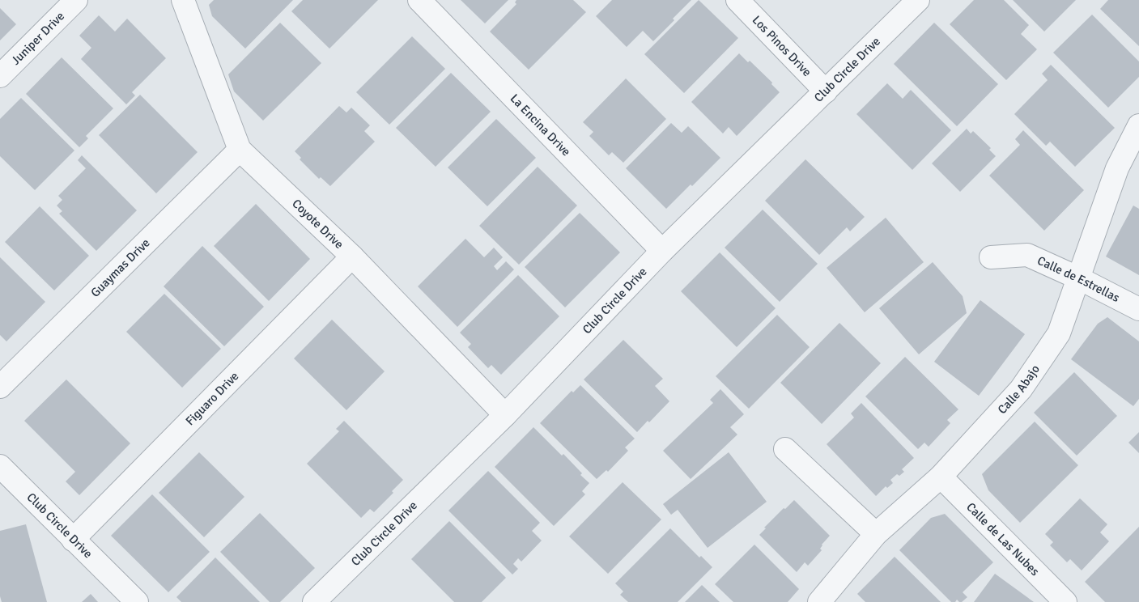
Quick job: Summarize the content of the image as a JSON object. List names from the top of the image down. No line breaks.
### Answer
{"streets":{"street":["Juniper Drive","Los Pinos Drive","Club Circle Drive","La Encina Drive","Coyote Drive","Guaymas Drive","Calle de Estrellas","Calle Abajo","Figuaro Drive","Calle de Las Nubes"]},"crossings":[["Los Pinos Drive","Club Circle Drive"],["Club Circle Drive","La Encina Drive"],["Club Circle Drive","Coyote Drive"],["Club Circle Drive","Figuaro Drive"],["Coyote Drive","Guaymas Drive"],["Coyote Drive","Figuaro Drive"],["Calle de Estrellas","Calle Abajo"],["Calle Abajo","Calle de Las Nubes"]]}
